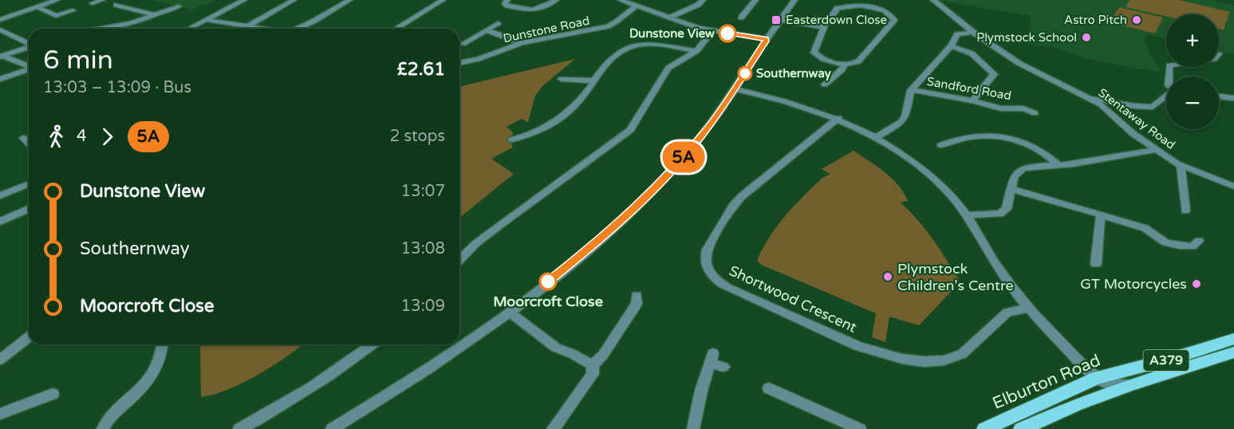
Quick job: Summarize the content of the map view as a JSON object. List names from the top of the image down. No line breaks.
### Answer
{"streets":{"main road":["A379","Elburton Road"],"street":["Dunstone Road","Sandford Road","Stentaway Road","Shortwood Crescent"]},"places":{"transit":["Easterdown Close"],"other":["Astro Pitch","Dunstone View","Plymstock School","Southernway","Plymstock Children's Centre","Moorcroft Close","GT Motorcycles"]},"lines":["bus line 5A"],"page":{"on_map":"5A","map_buttons":["+","−"],"heading":["6 min","13:03 – 13:09 · Bus","£2.61"],"legs":["4","5A","2 stops"],"list":[{"name":"Dunstone View","value":"13:07"},{"name":"Southernway","value":"13:08"},{"name":"Moorcroft Close","value":"13:09"}]}}
